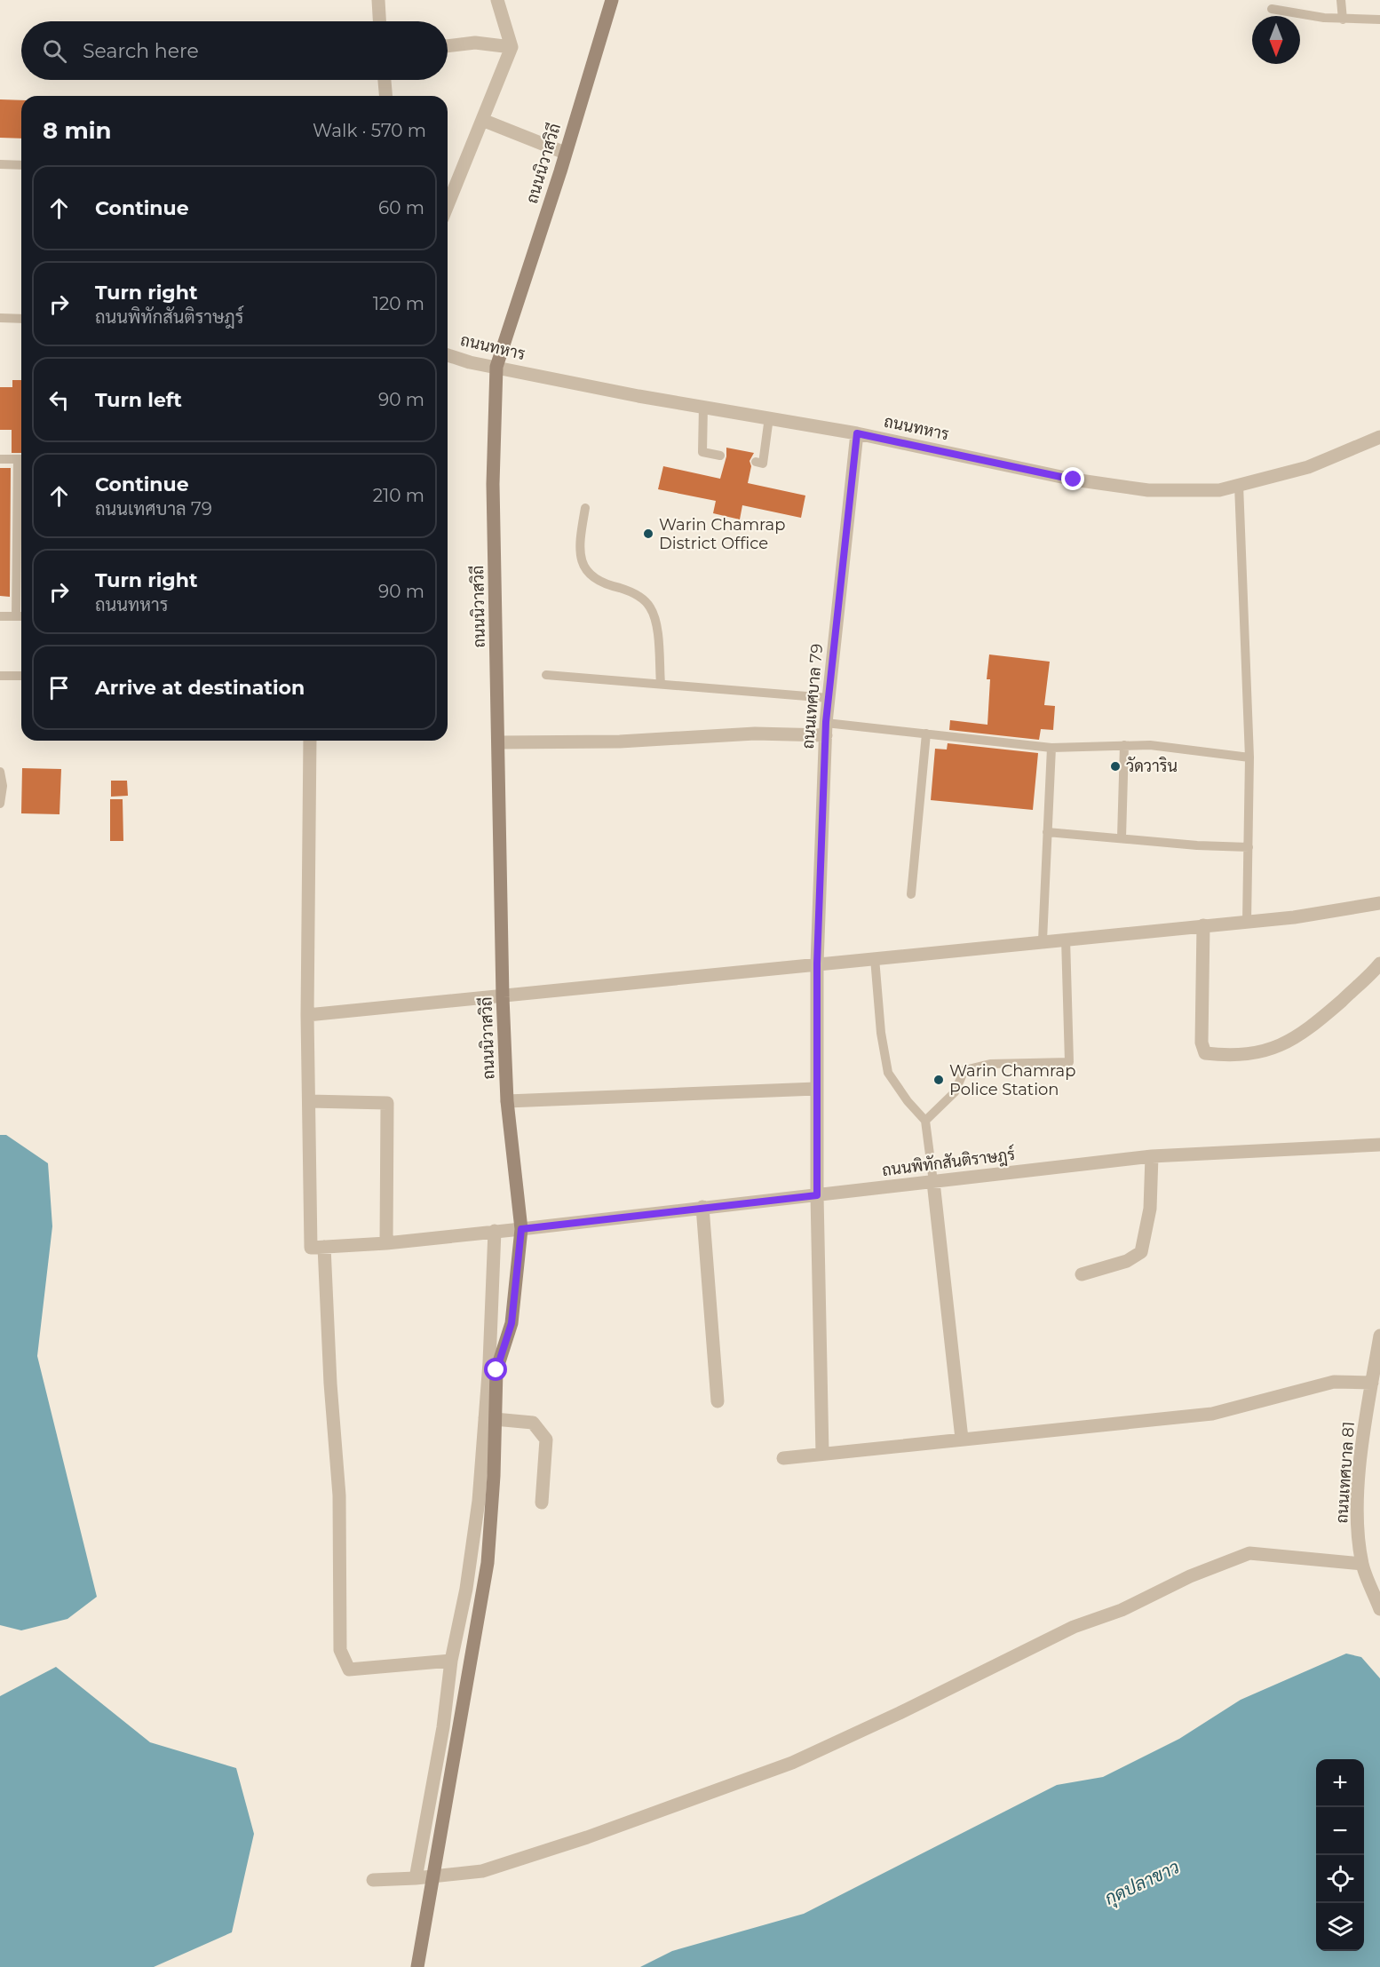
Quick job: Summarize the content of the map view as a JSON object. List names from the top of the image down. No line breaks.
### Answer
{"streets":{"main road":["ถนนนิวาสวิถี"],"street":["ถนนทหาร","ถนนเทศบาล 79","ถนนพิทักสันติราษฎร์","ถนนเทศบาล 81"]},"crossings":[["ถนนนิวาสวิถี","ถนนทหาร"],["ถนนนิวาสวิถี","ถนนพิทักสันติราษฎร์"],["ถนนทหาร","ถนนเทศบาล 79"],["ถนนเทศบาล 79","ถนนพิทักสันติราษฎร์"]],"water":["กุดปลาขาว"],"places":["Warin Chamrap District Office","วัดวาริน","Warin Chamrap Police Station"],"north":"bottom","page":{"search":"Search here","heading":["8 min","Walk · 570 m"],"list":[["Continue","60 m"],["Turn right","ถนนพิทักสันติราษฎร์","120 m"],["Turn left","90 m"],["Continue","ถนนเทศบาล 79","210 m"],["Turn right","ถนนทหาร","90 m"],"Arrive at destination"],"map_buttons":["+","−"]}}
